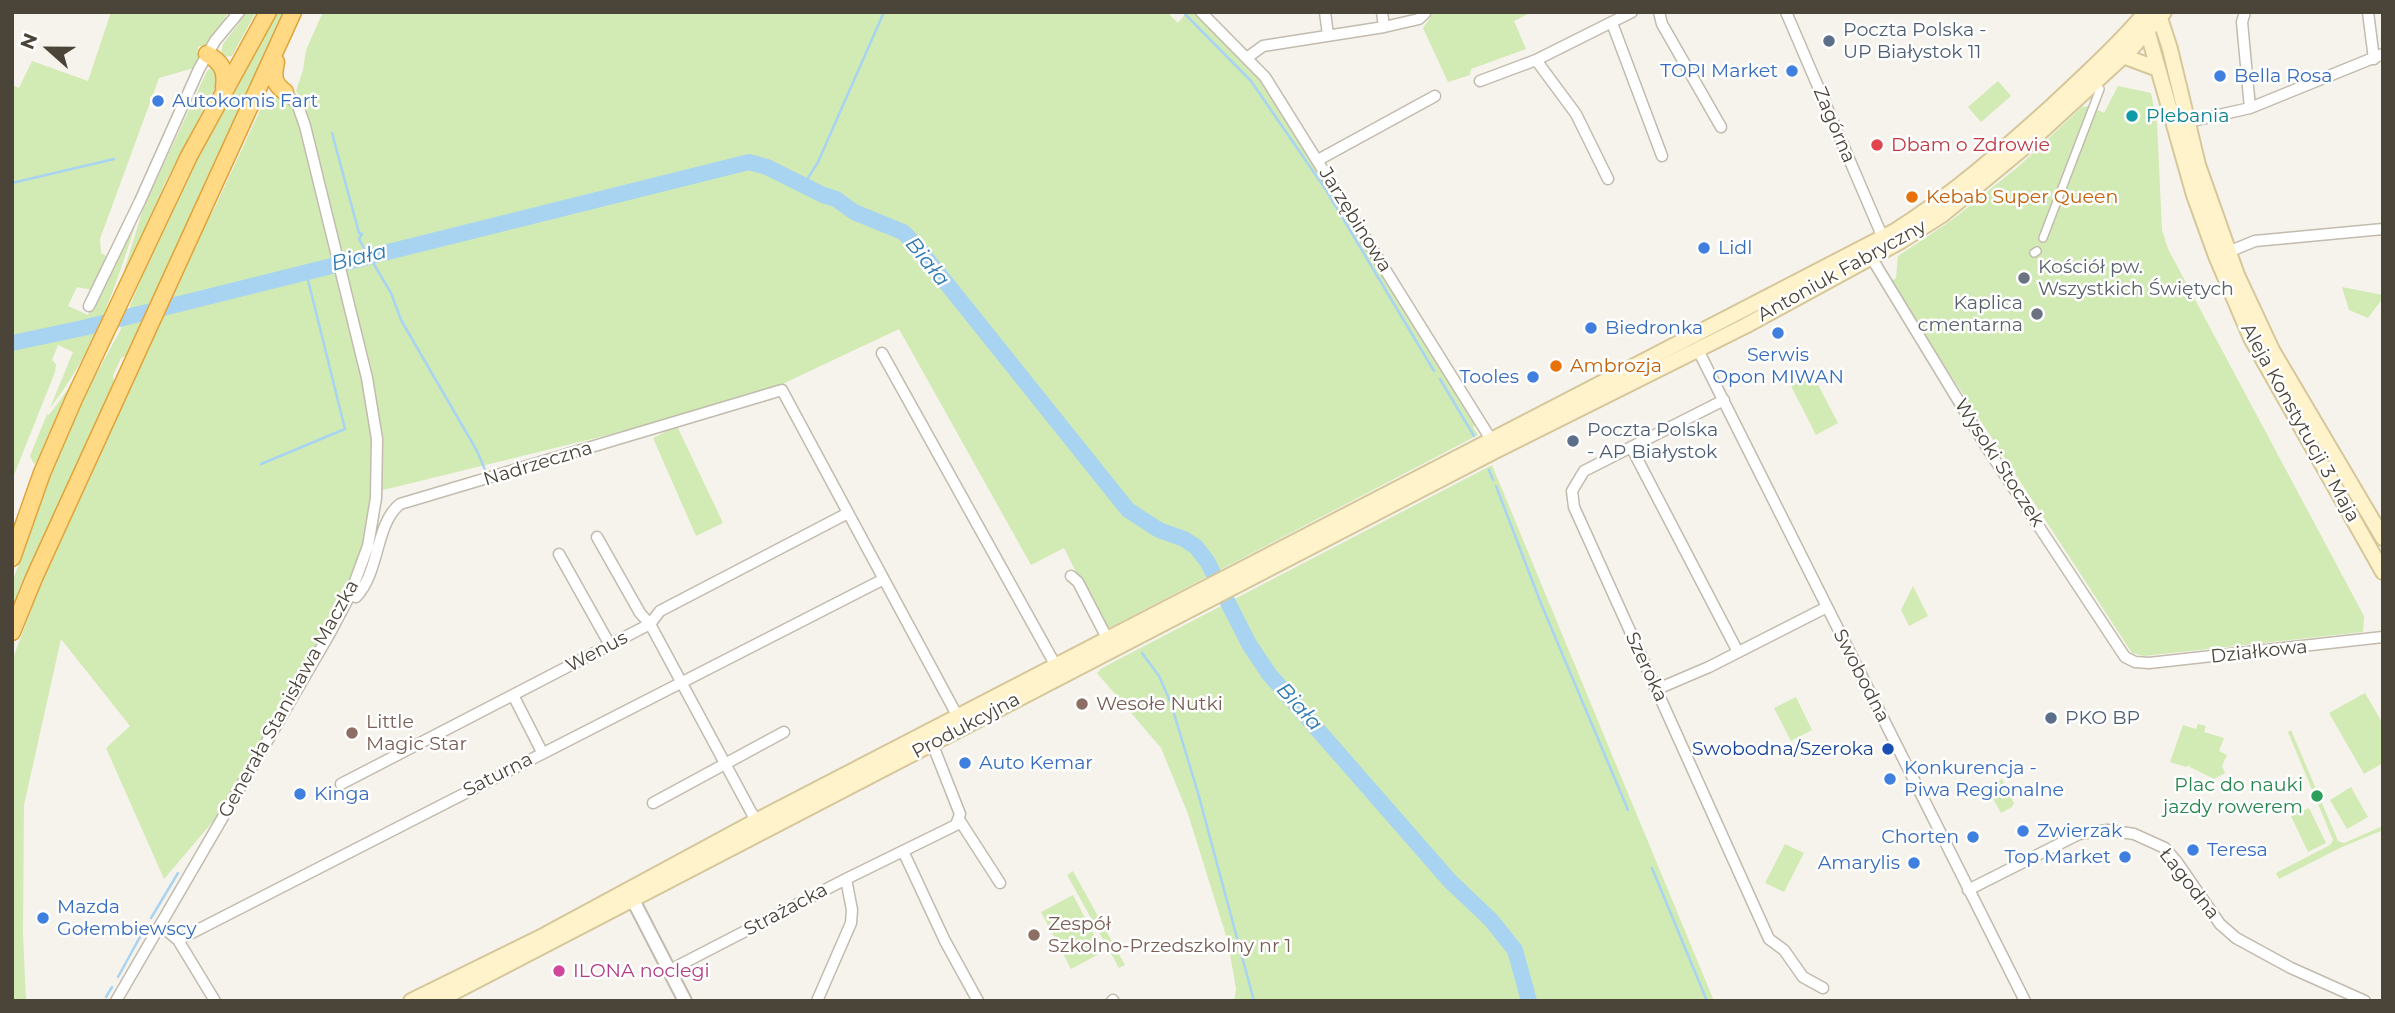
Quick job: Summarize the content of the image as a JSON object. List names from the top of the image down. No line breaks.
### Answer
{"streets":{"main road":["Antoniuk Fabryczny","Aleja Konstytucji 3 Maja","Produkcyjna"],"street":["Zagórna","Jarzębinowa","Wysoki Stoczek","Nadrzeczna","Wenus","Działkowa","Szeroka","Swobodna","Generała Stanisława Maczka","Saturna","Łagodna","Strażacka"]},"crossings":[["Zagórna","Antoniuk Fabryczny"],["Jarzębinowa","Antoniuk Fabryczny"],["Jarzębinowa","Produkcyjna"],["Antoniuk Fabryczny","Aleja Konstytucji 3 Maja"],["Antoniuk Fabryczny","Wysoki Stoczek"],["Antoniuk Fabryczny","Swobodna"],["Antoniuk Fabryczny","Produkcyjna"],["Wysoki Stoczek","Działkowa"],["Nadrzeczna","Wenus"],["Nadrzeczna","Generała Stanisława Maczka"],["Szeroka","Swobodna"],["Swobodna","Łagodna"]],"water":["Biała"],"places":["Poczta Polska - UP Białystok 11","TOPI Market","Bella Rosa","Autokomis Fart","Plebania","Dbam o Zdrowie","Kebab Super Queen","Lidl","Kościół pw. Wszystkich Świętych","Kaplica cmentarna","Biedronka","Serwis Opon MIWAN","Ambrozja","Tooles","Poczta Polska - AP Białystok","Wesołe Nutki","PKO BP","Little Magic Star","Swobodna/Szeroka","Auto Kemar","Konkurencja - Piwa Regionalne","Kinga","Plac do nauki jazdy rowerem","Zwierzak","Chorten","Teresa","Top Market","Amarylis","Mazda Gołembiewscy","Zespół Szkolno-Przedszkolny nr 1","ILONA noclegi"],"north":"left"}
